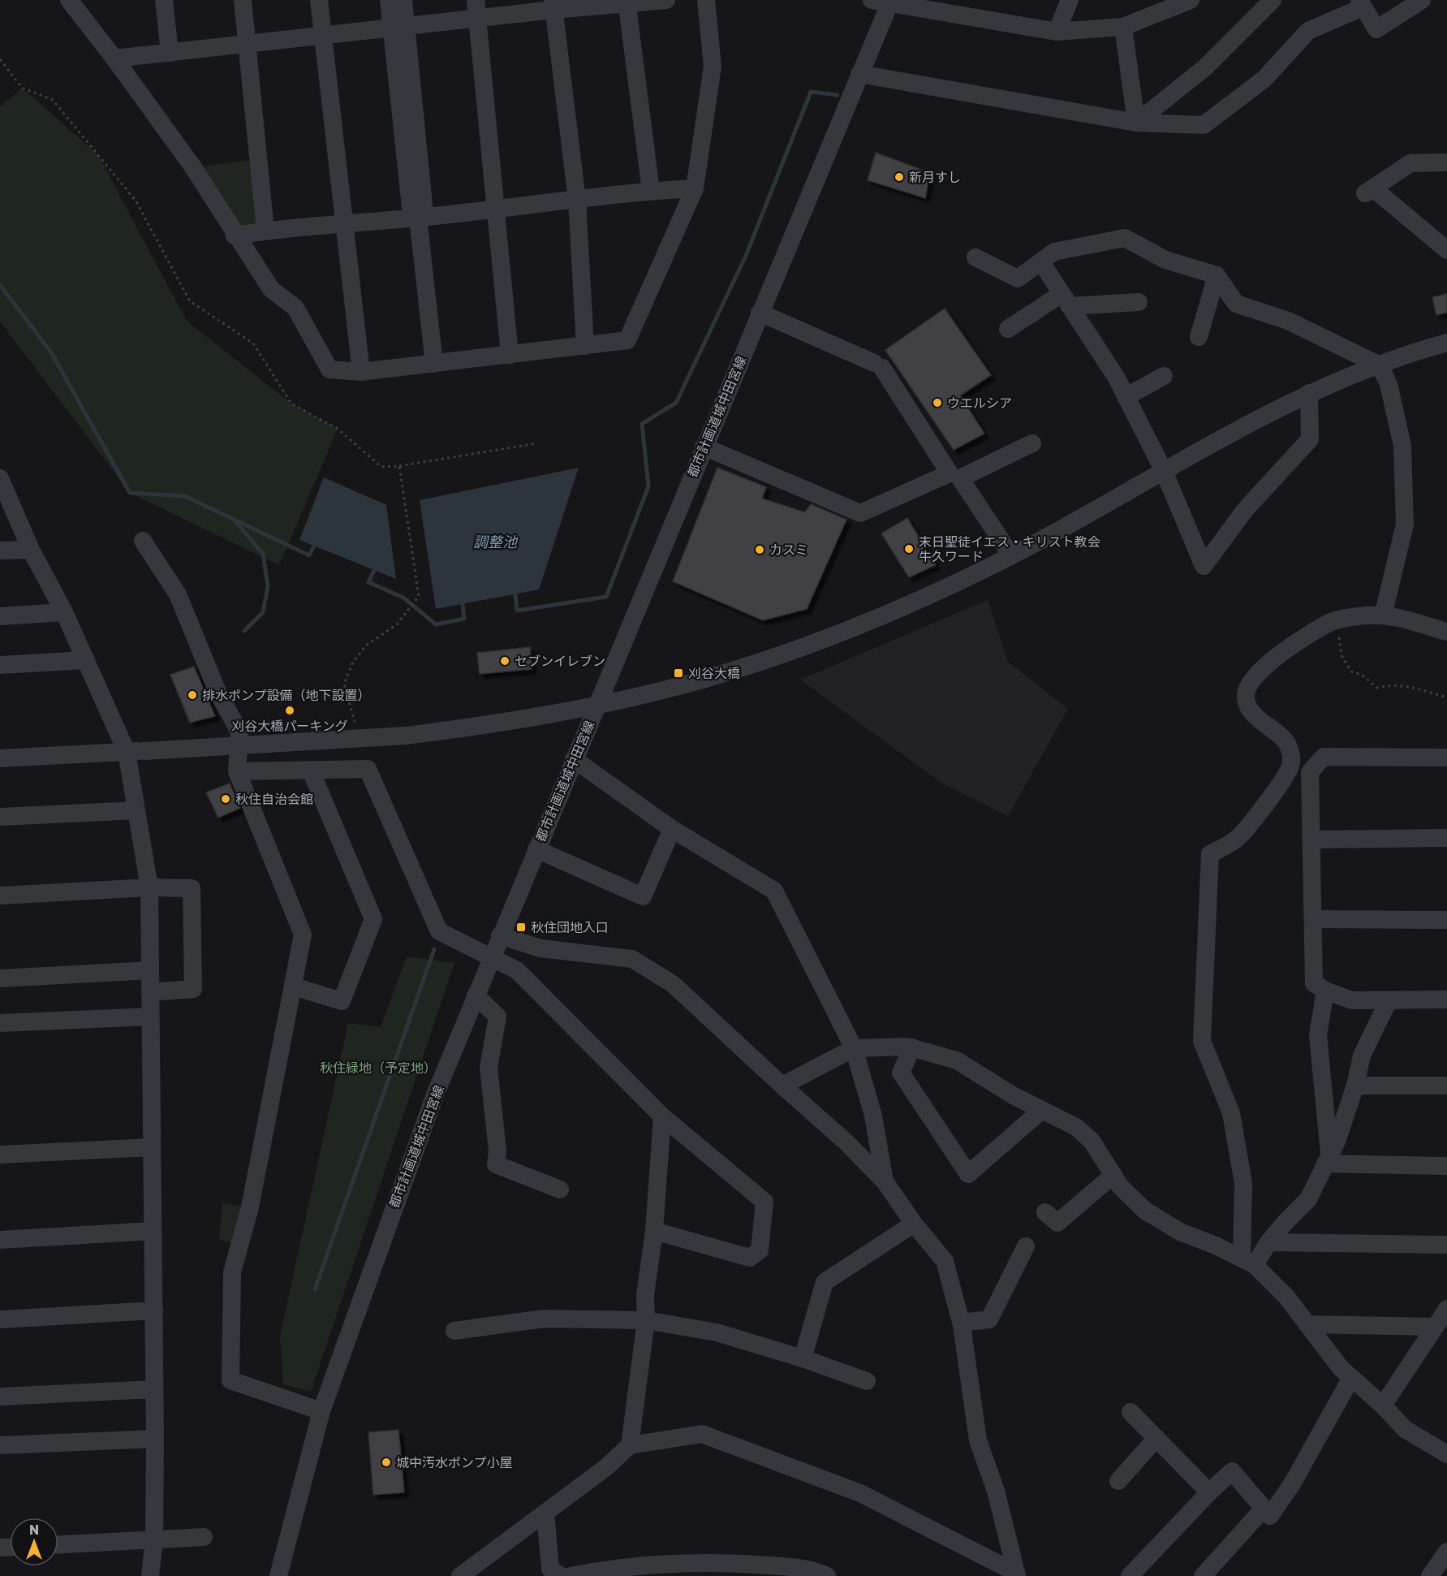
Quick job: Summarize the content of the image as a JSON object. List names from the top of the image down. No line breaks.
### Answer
{"streets":{"street":["都市計画道城中田宮線"]},"water":["調整池"],"parks":["秋住緑地（予定地）"],"places":{"other":["新月すし","ウエルシア","末日聖徒イエス・キリスト教会 牛久ワード","カスミ","セブンイレブン","排水ポンプ設備（地下設置）","刈谷大橋パーキング","秋住自治会館","城中汚水ポンプ小屋"],"transit":["刈谷大橋","秋住団地入口"]},"north":"top"}
